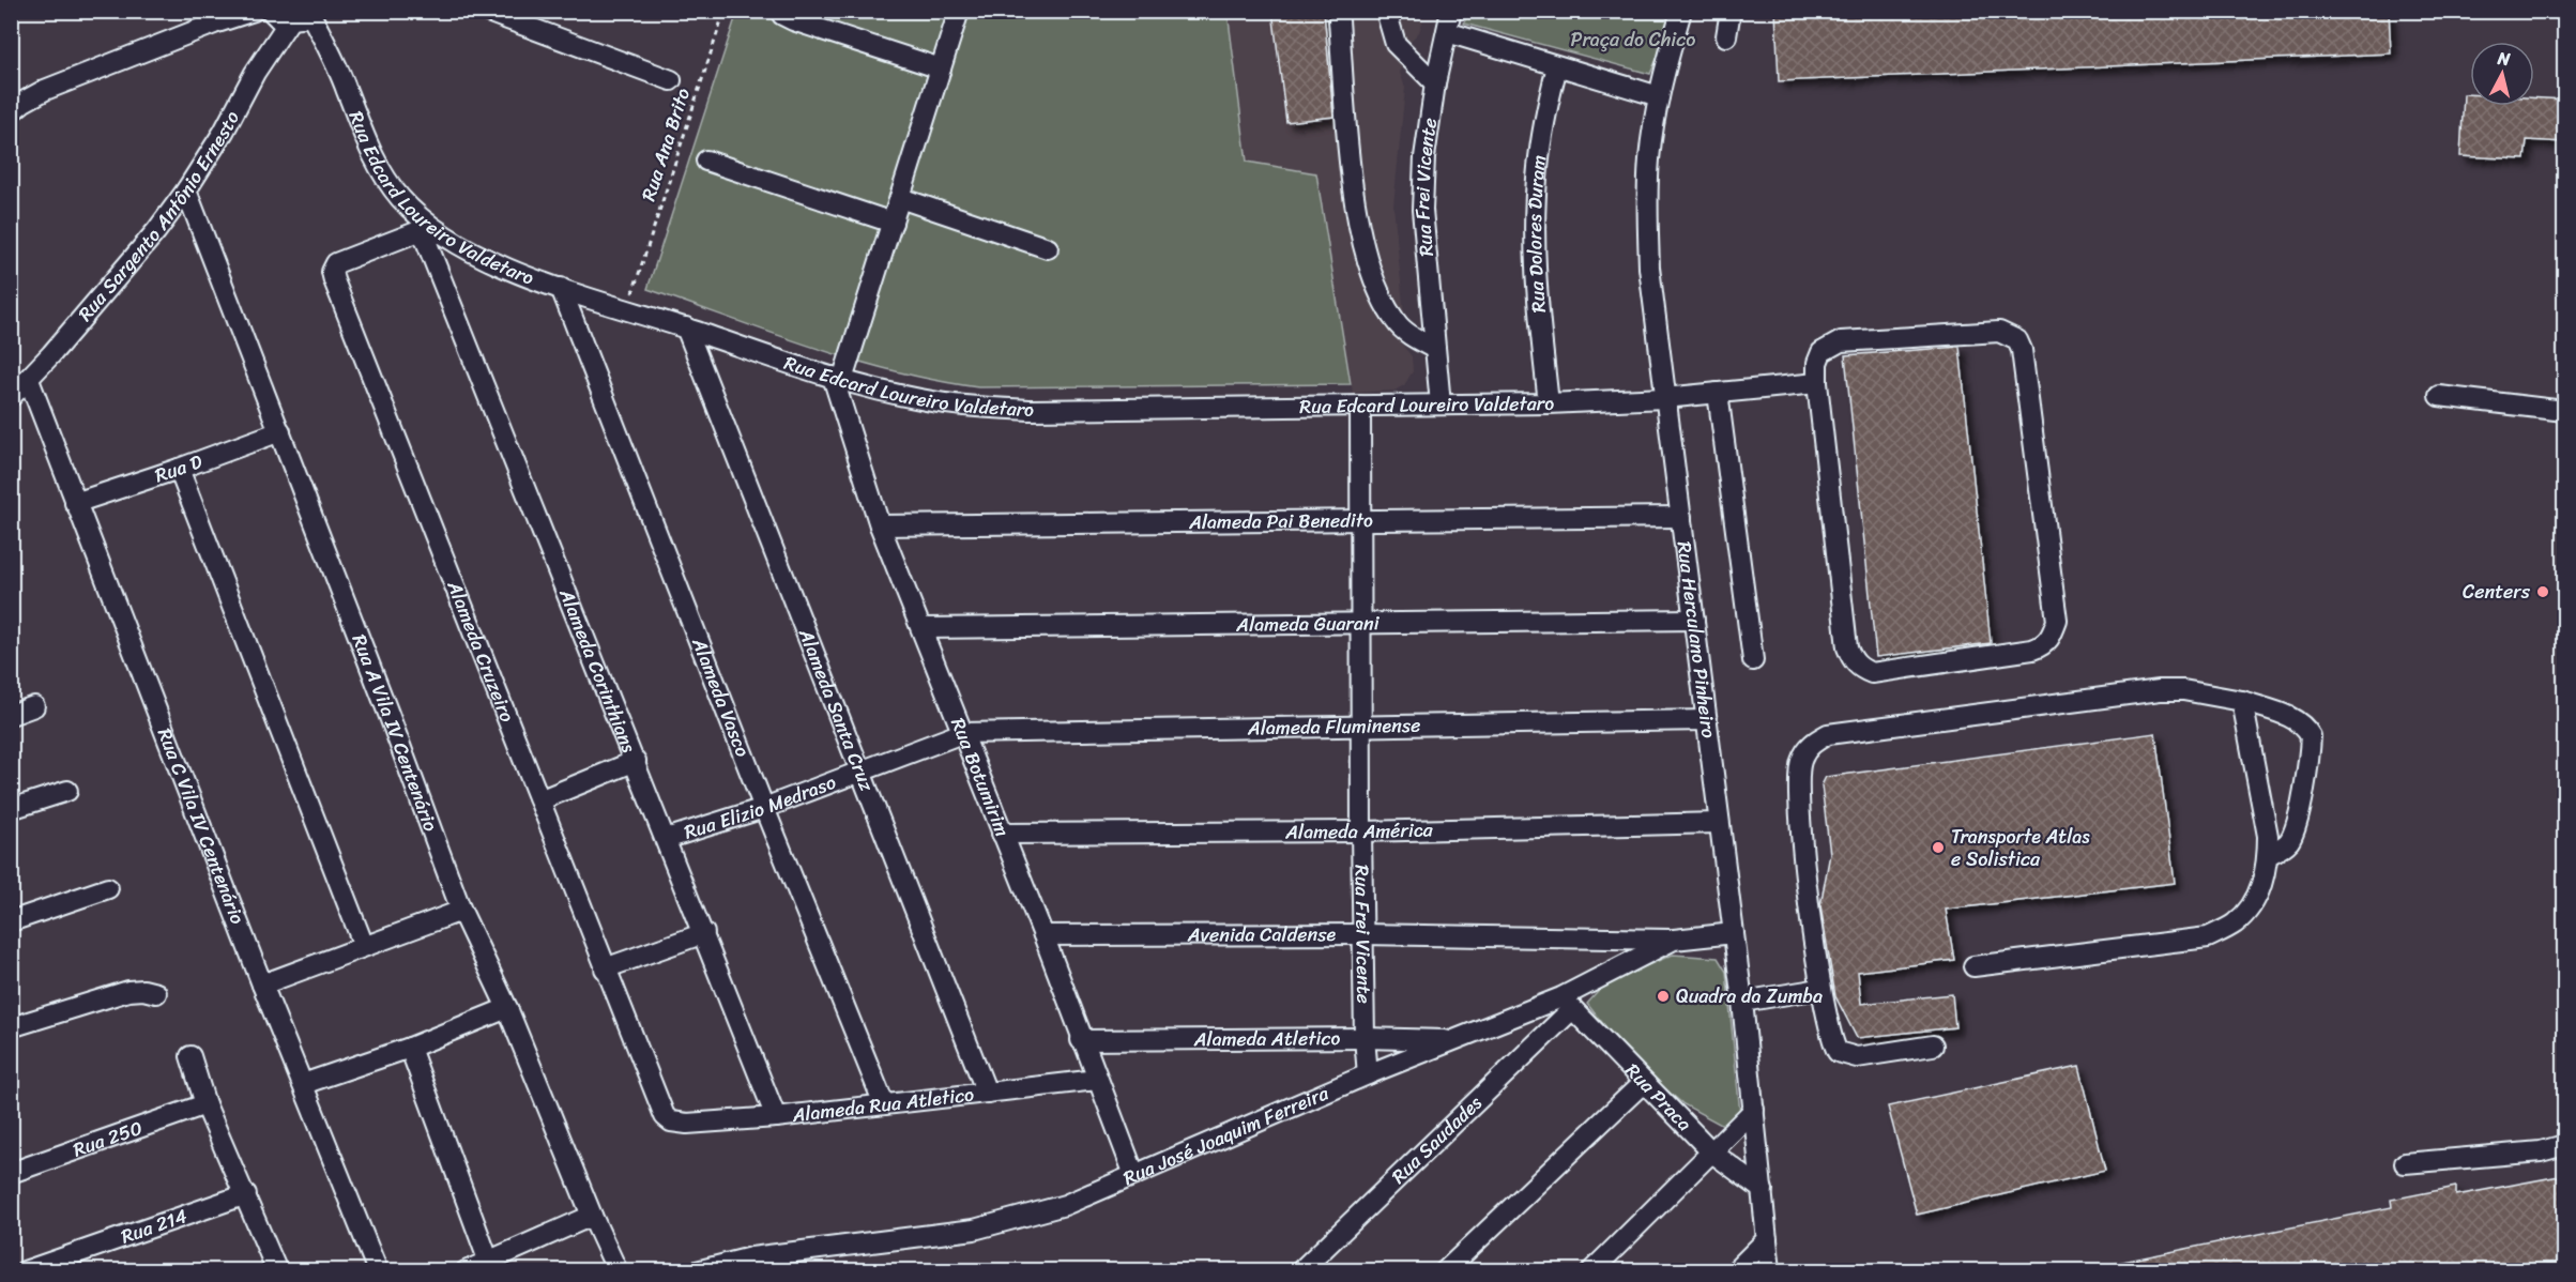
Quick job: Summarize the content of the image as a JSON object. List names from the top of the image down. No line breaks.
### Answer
{"streets":{"street":["Rua Frei Vicente","Rua Edcard Loureiro Valdetaro","Rua Sargento Antônio Ernesto","Rua Dolores Duram","Rua D","Alameda Pai Benedito","Alameda Guarani","Rua Herculano Pinheiro","Alameda Cruzeiro","Alameda Corinthians","Alameda Vasco","Alameda Santa Cruz","Alameda Fluminense","Rua A Vila IV Centenário","Rua Botumirim","Rua Elizio Medraso","Rua C Vila IV Centenário","Alameda América","Avenida Caldense","Alameda Atletico","Rua Praca","Alameda Rua Atletico","Rua José Joaquim Ferreira","Rua 250","Rua Saudades","Rua 214"],"path":["Rua Ana Brito"]},"crossings":[["Rua Frei Vicente","Rua Edcard Loureiro Valdetaro"],["Rua Frei Vicente","Alameda Pai Benedito"],["Rua Frei Vicente","Alameda Guarani"],["Rua Frei Vicente","Alameda Fluminense"],["Rua Frei Vicente","Alameda América"],["Rua Frei Vicente","Avenida Caldense"],["Rua Frei Vicente","Alameda Atletico"],["Rua Frei Vicente","Rua José Joaquim Ferreira"],["Rua Edcard Loureiro Valdetaro","Rua Dolores Duram"],["Rua Edcard Loureiro Valdetaro","Rua Herculano Pinheiro"],["Rua Edcard Loureiro Valdetaro","Alameda Cruzeiro"],["Rua Edcard Loureiro Valdetaro","Alameda Corinthians"],["Rua Edcard Loureiro Valdetaro","Alameda Vasco"],["Rua Edcard Loureiro Valdetaro","Alameda Santa Cruz"],["Rua Edcard Loureiro Valdetaro","Rua Botumirim"],["Rua Sargento Antônio Ernesto","Rua A Vila IV Centenário"],["Rua Sargento Antônio Ernesto","Rua C Vila IV Centenário"],["Rua D","Rua A Vila IV Centenário"],["Rua D","Rua C Vila IV Centenário"],["Alameda Pai Benedito","Rua Herculano Pinheiro"],["Alameda Pai Benedito","Rua Botumirim"],["Alameda Guarani","Rua Herculano Pinheiro"],["Alameda Guarani","Rua Botumirim"],["Rua Herculano Pinheiro","Alameda Fluminense"],["Rua Herculano Pinheiro","Alameda América"],["Rua Herculano Pinheiro","Rua Praca"],["Rua Herculano Pinheiro","Rua José Joaquim Ferreira"],["Alameda Cruzeiro","Alameda Corinthians"],["Alameda Cruzeiro","Alameda Rua Atletico"],["Alameda Corinthians","Rua Elizio Medraso"],["Alameda Corinthians","Alameda Rua Atletico"],["Alameda Vasco","Rua Elizio Medraso"],["Alameda Vasco","Alameda Rua Atletico"],["Alameda Santa Cruz","Rua Elizio Medraso"],["Alameda Santa Cruz","Alameda Rua Atletico"],["Alameda Fluminense","Rua Botumirim"],["Alameda Fluminense","Rua Elizio Medraso"],["Rua Botumirim","Rua Elizio Medraso"],["Rua Botumirim","Alameda América"],["Rua Botumirim","Avenida Caldense"],["Rua Botumirim","Alameda Atletico"],["Rua Botumirim","Alameda Rua Atletico"],["Rua Botumirim","Rua José Joaquim Ferreira"],["Avenida Caldense","Rua José Joaquim Ferreira"],["Alameda Atletico","Rua José Joaquim Ferreira"],["Rua Praca","Rua José Joaquim Ferreira"],["Rua Praca","Rua Saudades"],["Rua José Joaquim Ferreira","Rua Saudades"]],"parks":["Praça do Chico"],"places":["Centers","Transporte Atlas e Solistica","Quadra da Zumba"],"north":"top"}
